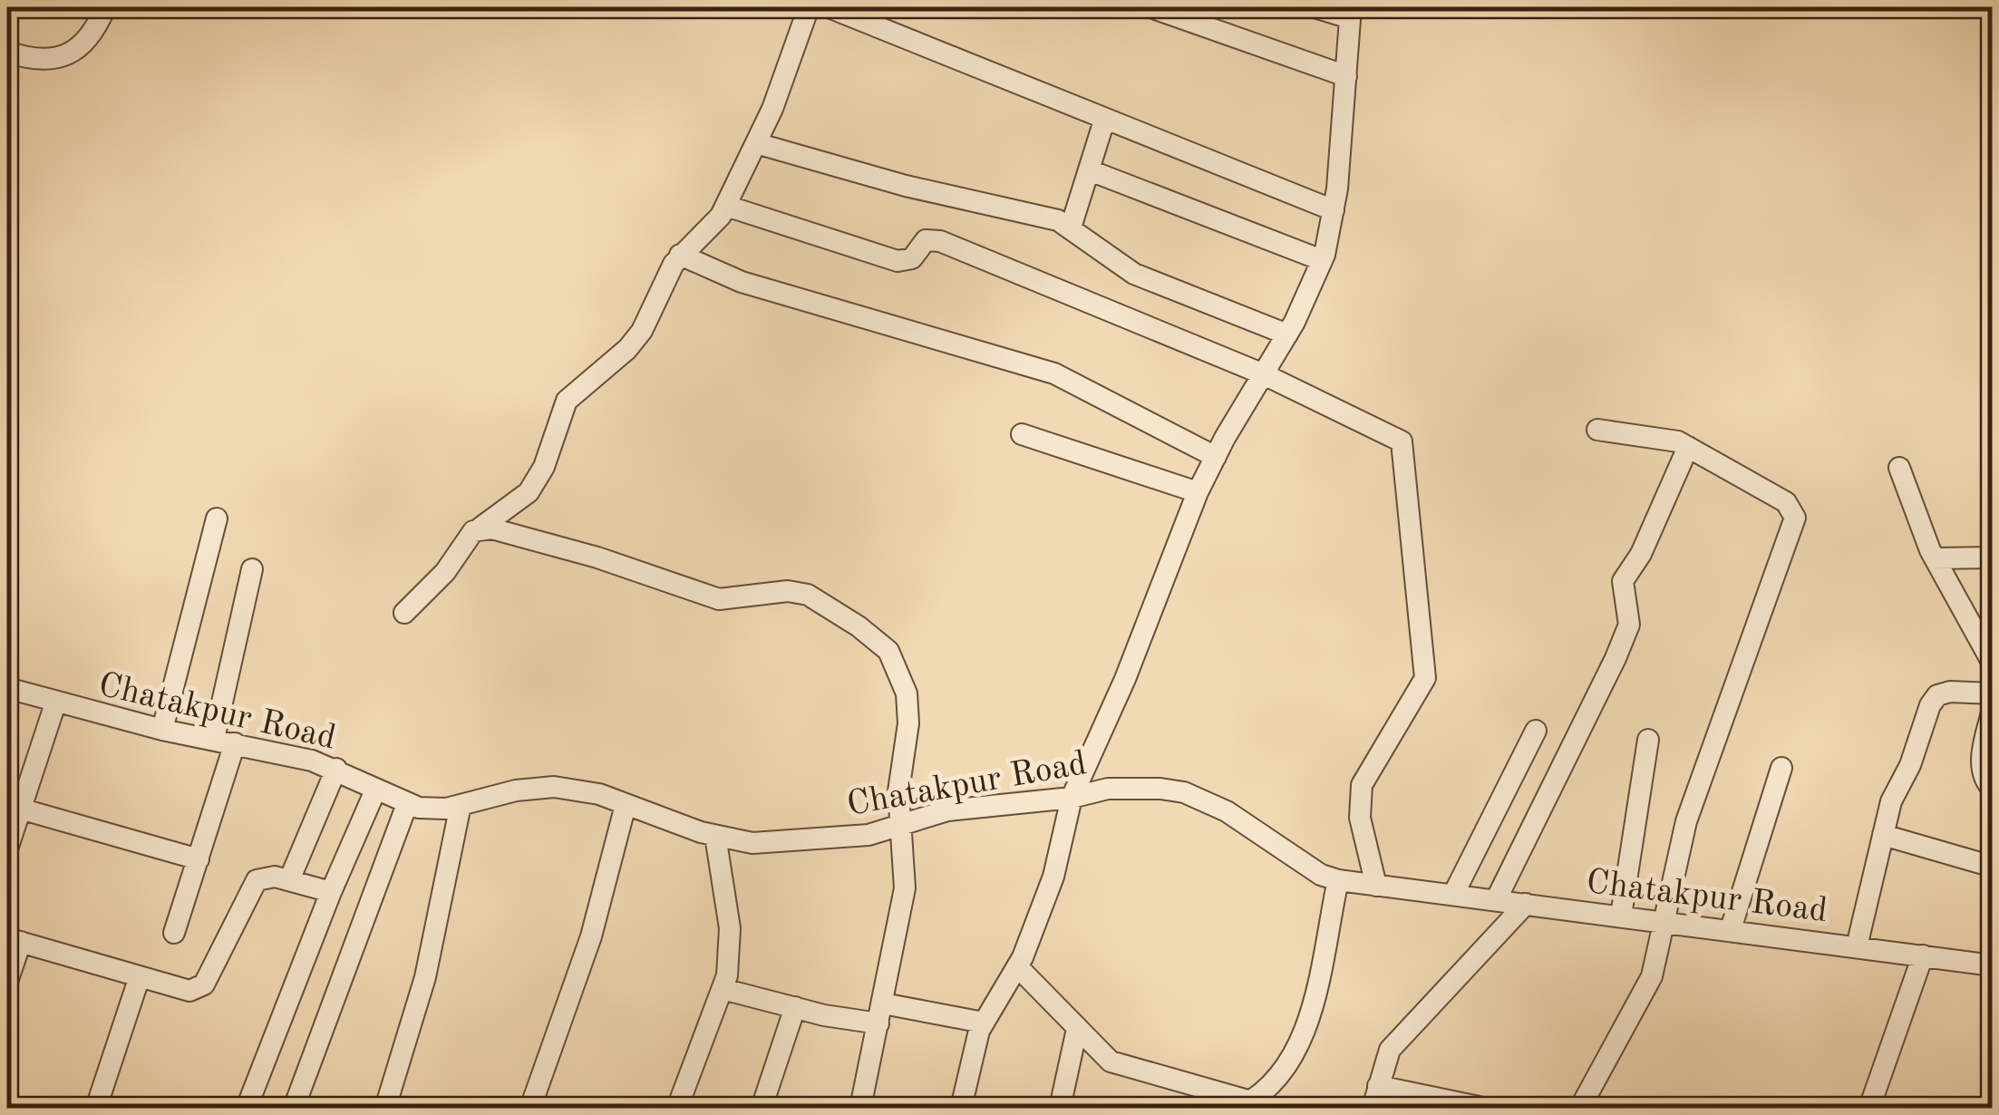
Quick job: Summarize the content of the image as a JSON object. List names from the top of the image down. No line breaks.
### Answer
{"streets":{"street":["Chatakpur Road"]}}
